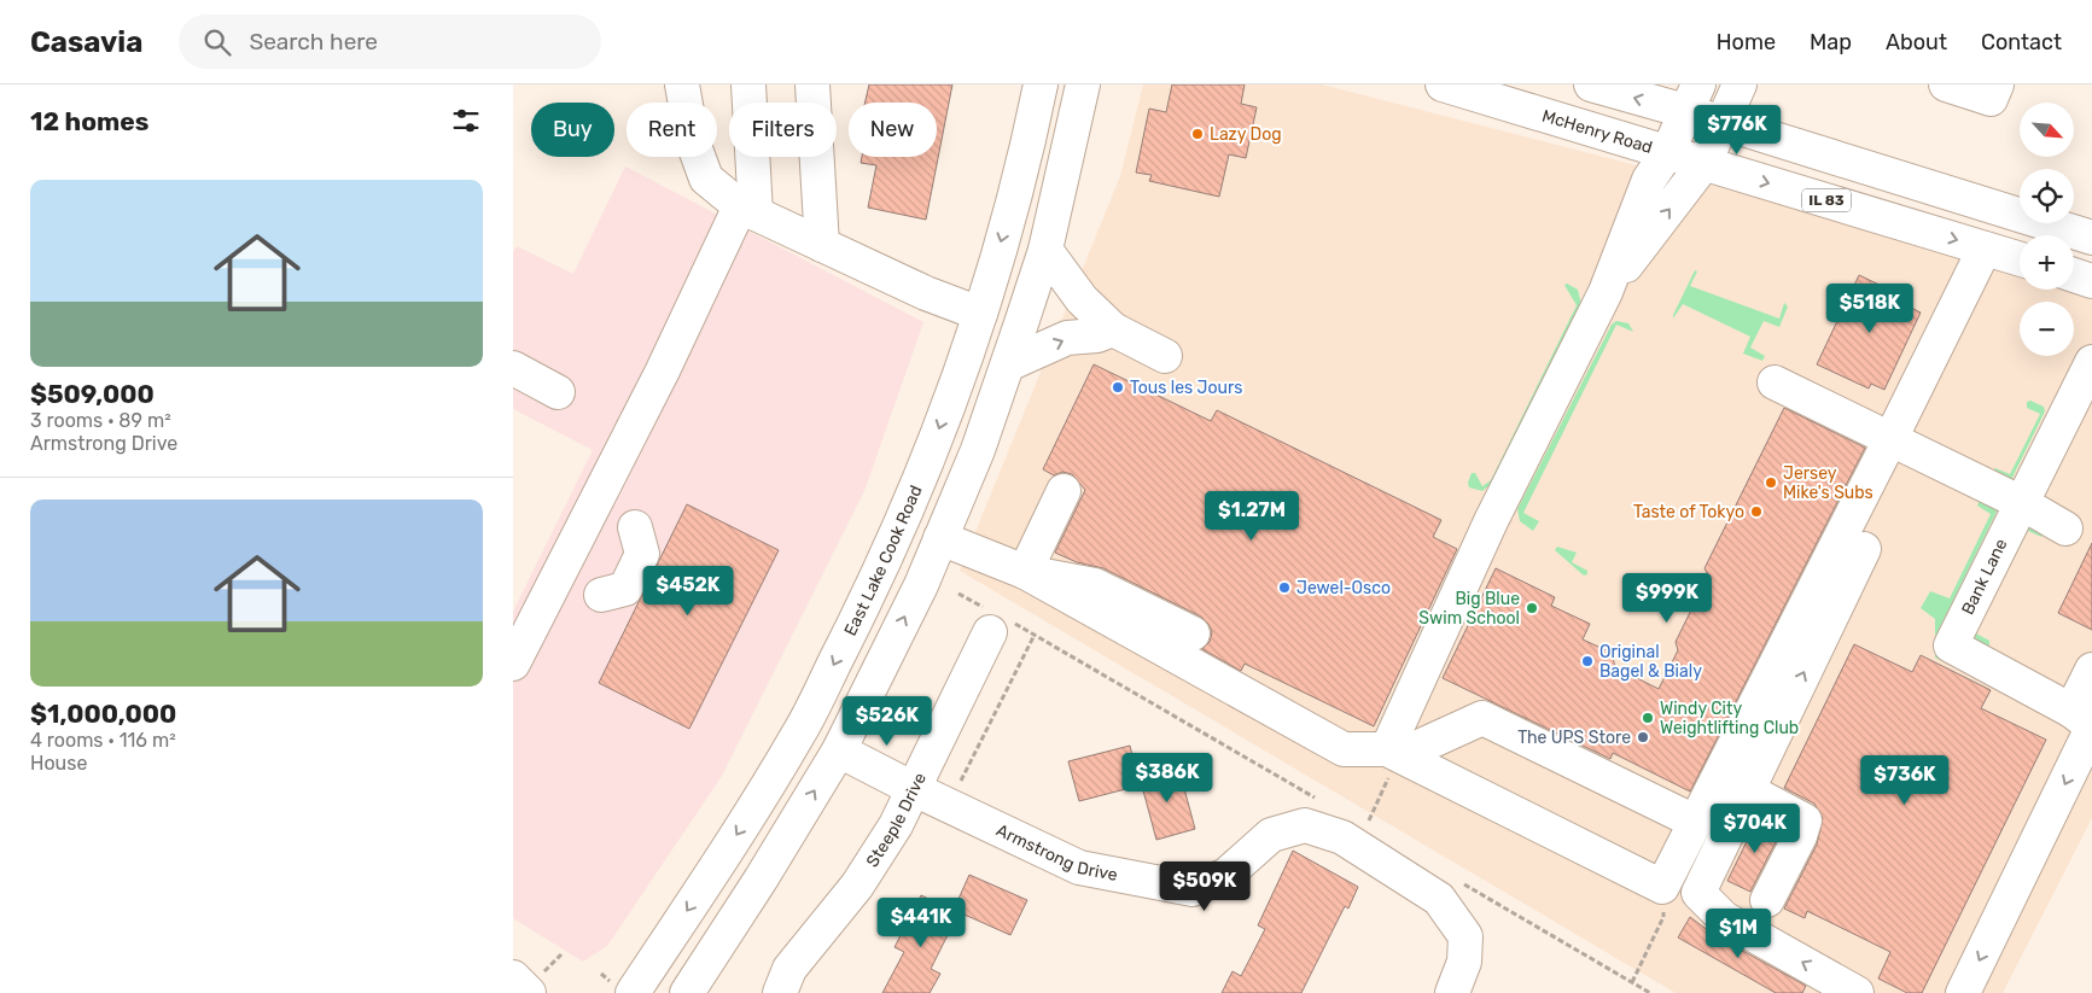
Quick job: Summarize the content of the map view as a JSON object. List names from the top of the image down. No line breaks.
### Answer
{"streets":{"main road":["McHenry Road","IL 83","East Lake Cook Road","Bank Lane","Steeple Drive","Armstrong Drive"]},"crossings":[["Steeple Drive","Armstrong Drive"]],"places":["Lazy Dog","Tous les Jours","Jersey Mike's Subs","Taste of Tokyo","Jewel-Osco","Big Blue Swim School","Original Bagel & Bialy","Windy City Weightlifting Club","The UPS Store"],"north":"bottom right","page":{"header":"Casavia","search":"Search here","nav":["Home","Map","About","Contact"],"heading":"12 homes","map_buttons":["+","−"],"chip":["Buy","Rent","Filters","New"],"price":["$776K","$518K","$1.27M","$452K","$999K","$526K","$386K","$736K","$704K","$509K","$441K","$1M"],"list":[{"name":"$509,000","note":"3 rooms · 89 m² · Armstrong Drive"},{"name":"$1,000,000","note":"4 rooms · 116 m² · House"}]}}
